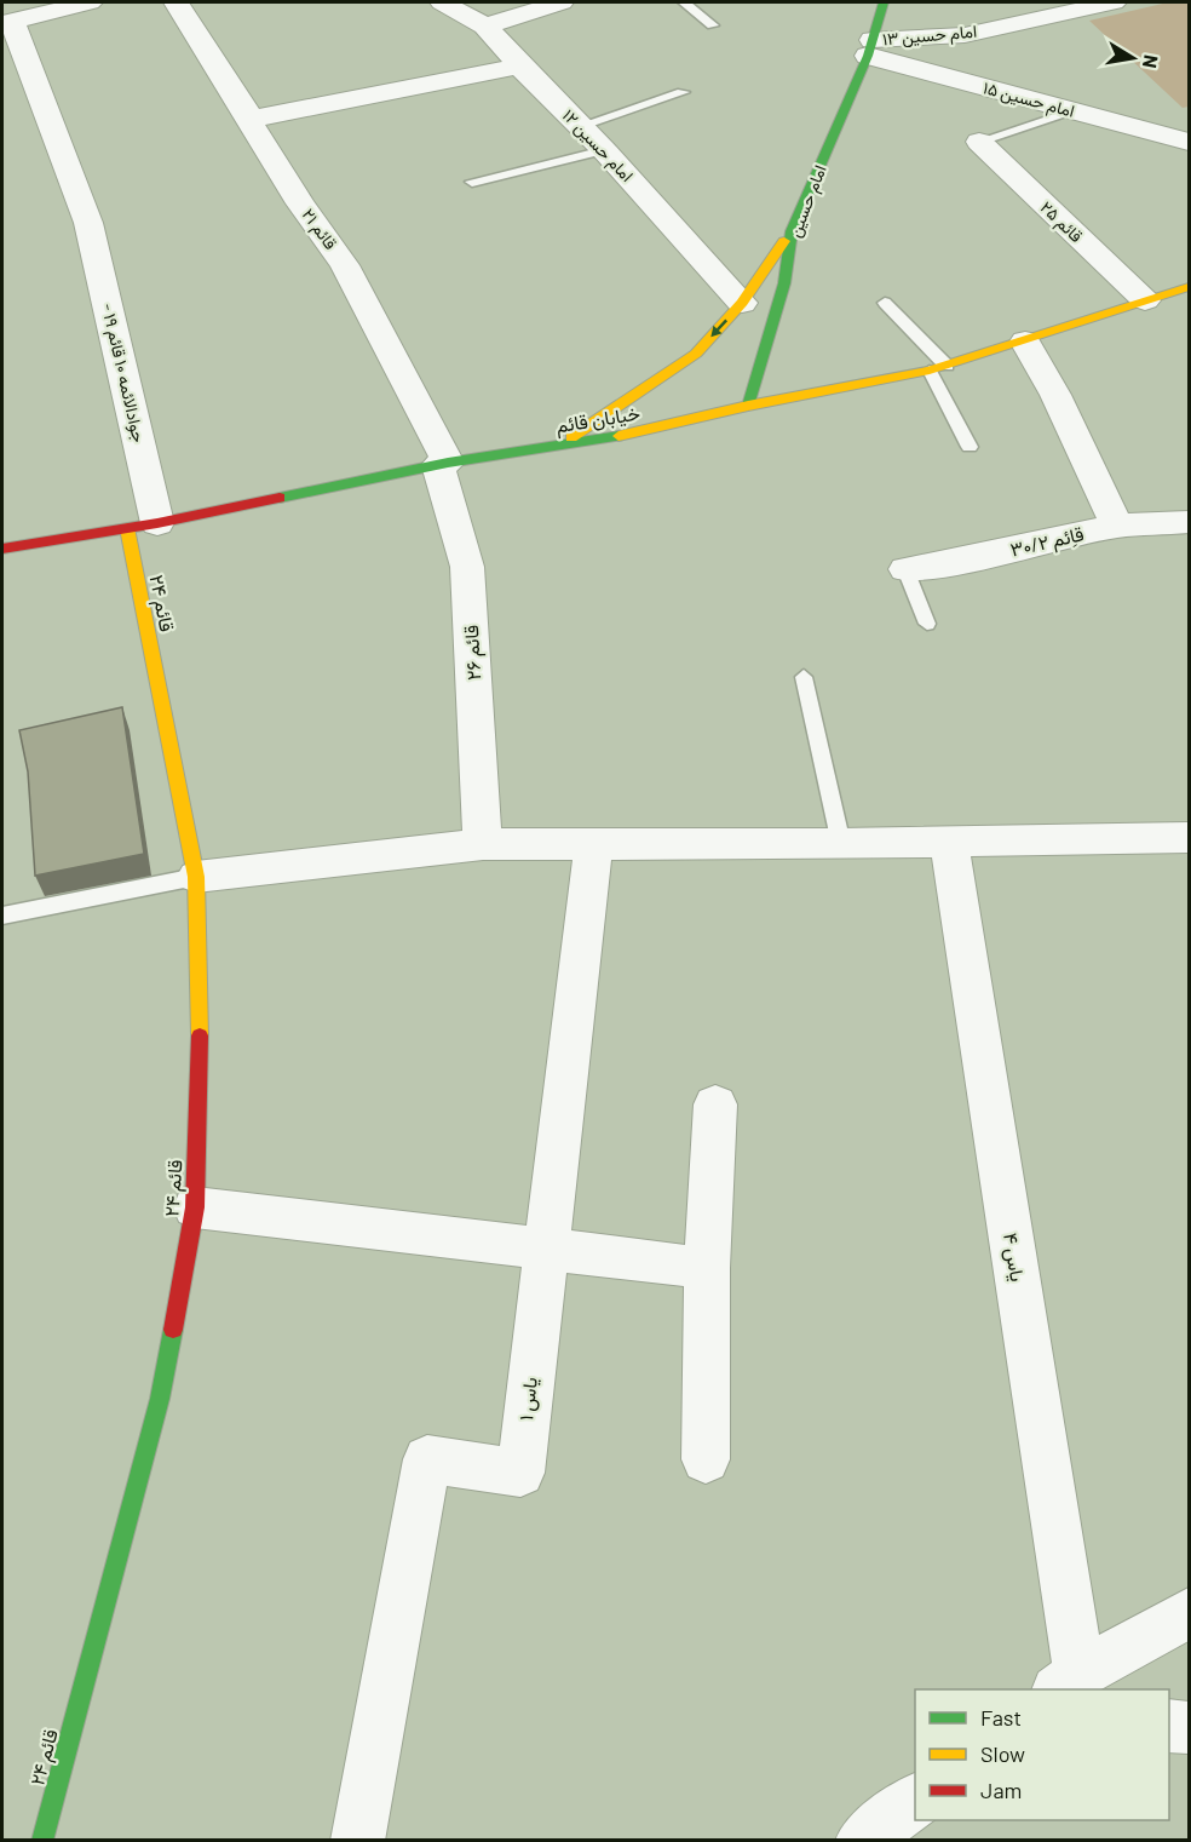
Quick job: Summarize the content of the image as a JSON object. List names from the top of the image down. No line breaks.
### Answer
{"streets":{"street":["امام حسین ۱۳","امام حسین ۱۵","امام حسین ۱۲","امام حسین","قائم ۲۵","قائم ۲۱","- جوادالائمه ۱۰ قائم ۱۹","خیابان قائم","قاِئم ۳۰/۲","قائم ۲۴","قائم ۲۶","یاس ۴","یاس ۱"]},"crossings":[["امام حسین ۱۳","امام حسین ۱۵"],["امام حسین ۱۳","امام حسین"],["امام حسین ۱۵","امام حسین"],["امام حسین","خیابان قائم"],["قائم ۲۵","خیابان قائم"],["قائم ۲۱","خیابان قائم"],["قائم ۲۱","قائم ۲۶"],["- جوادالائمه ۱۰ قائم ۱۹","خیابان قائم"],["خیابان قائم","قائم ۲۴"],["خیابان قائم","قائم ۲۶"]],"legend":["Fast","Slow","Jam"],"north":"right"}
